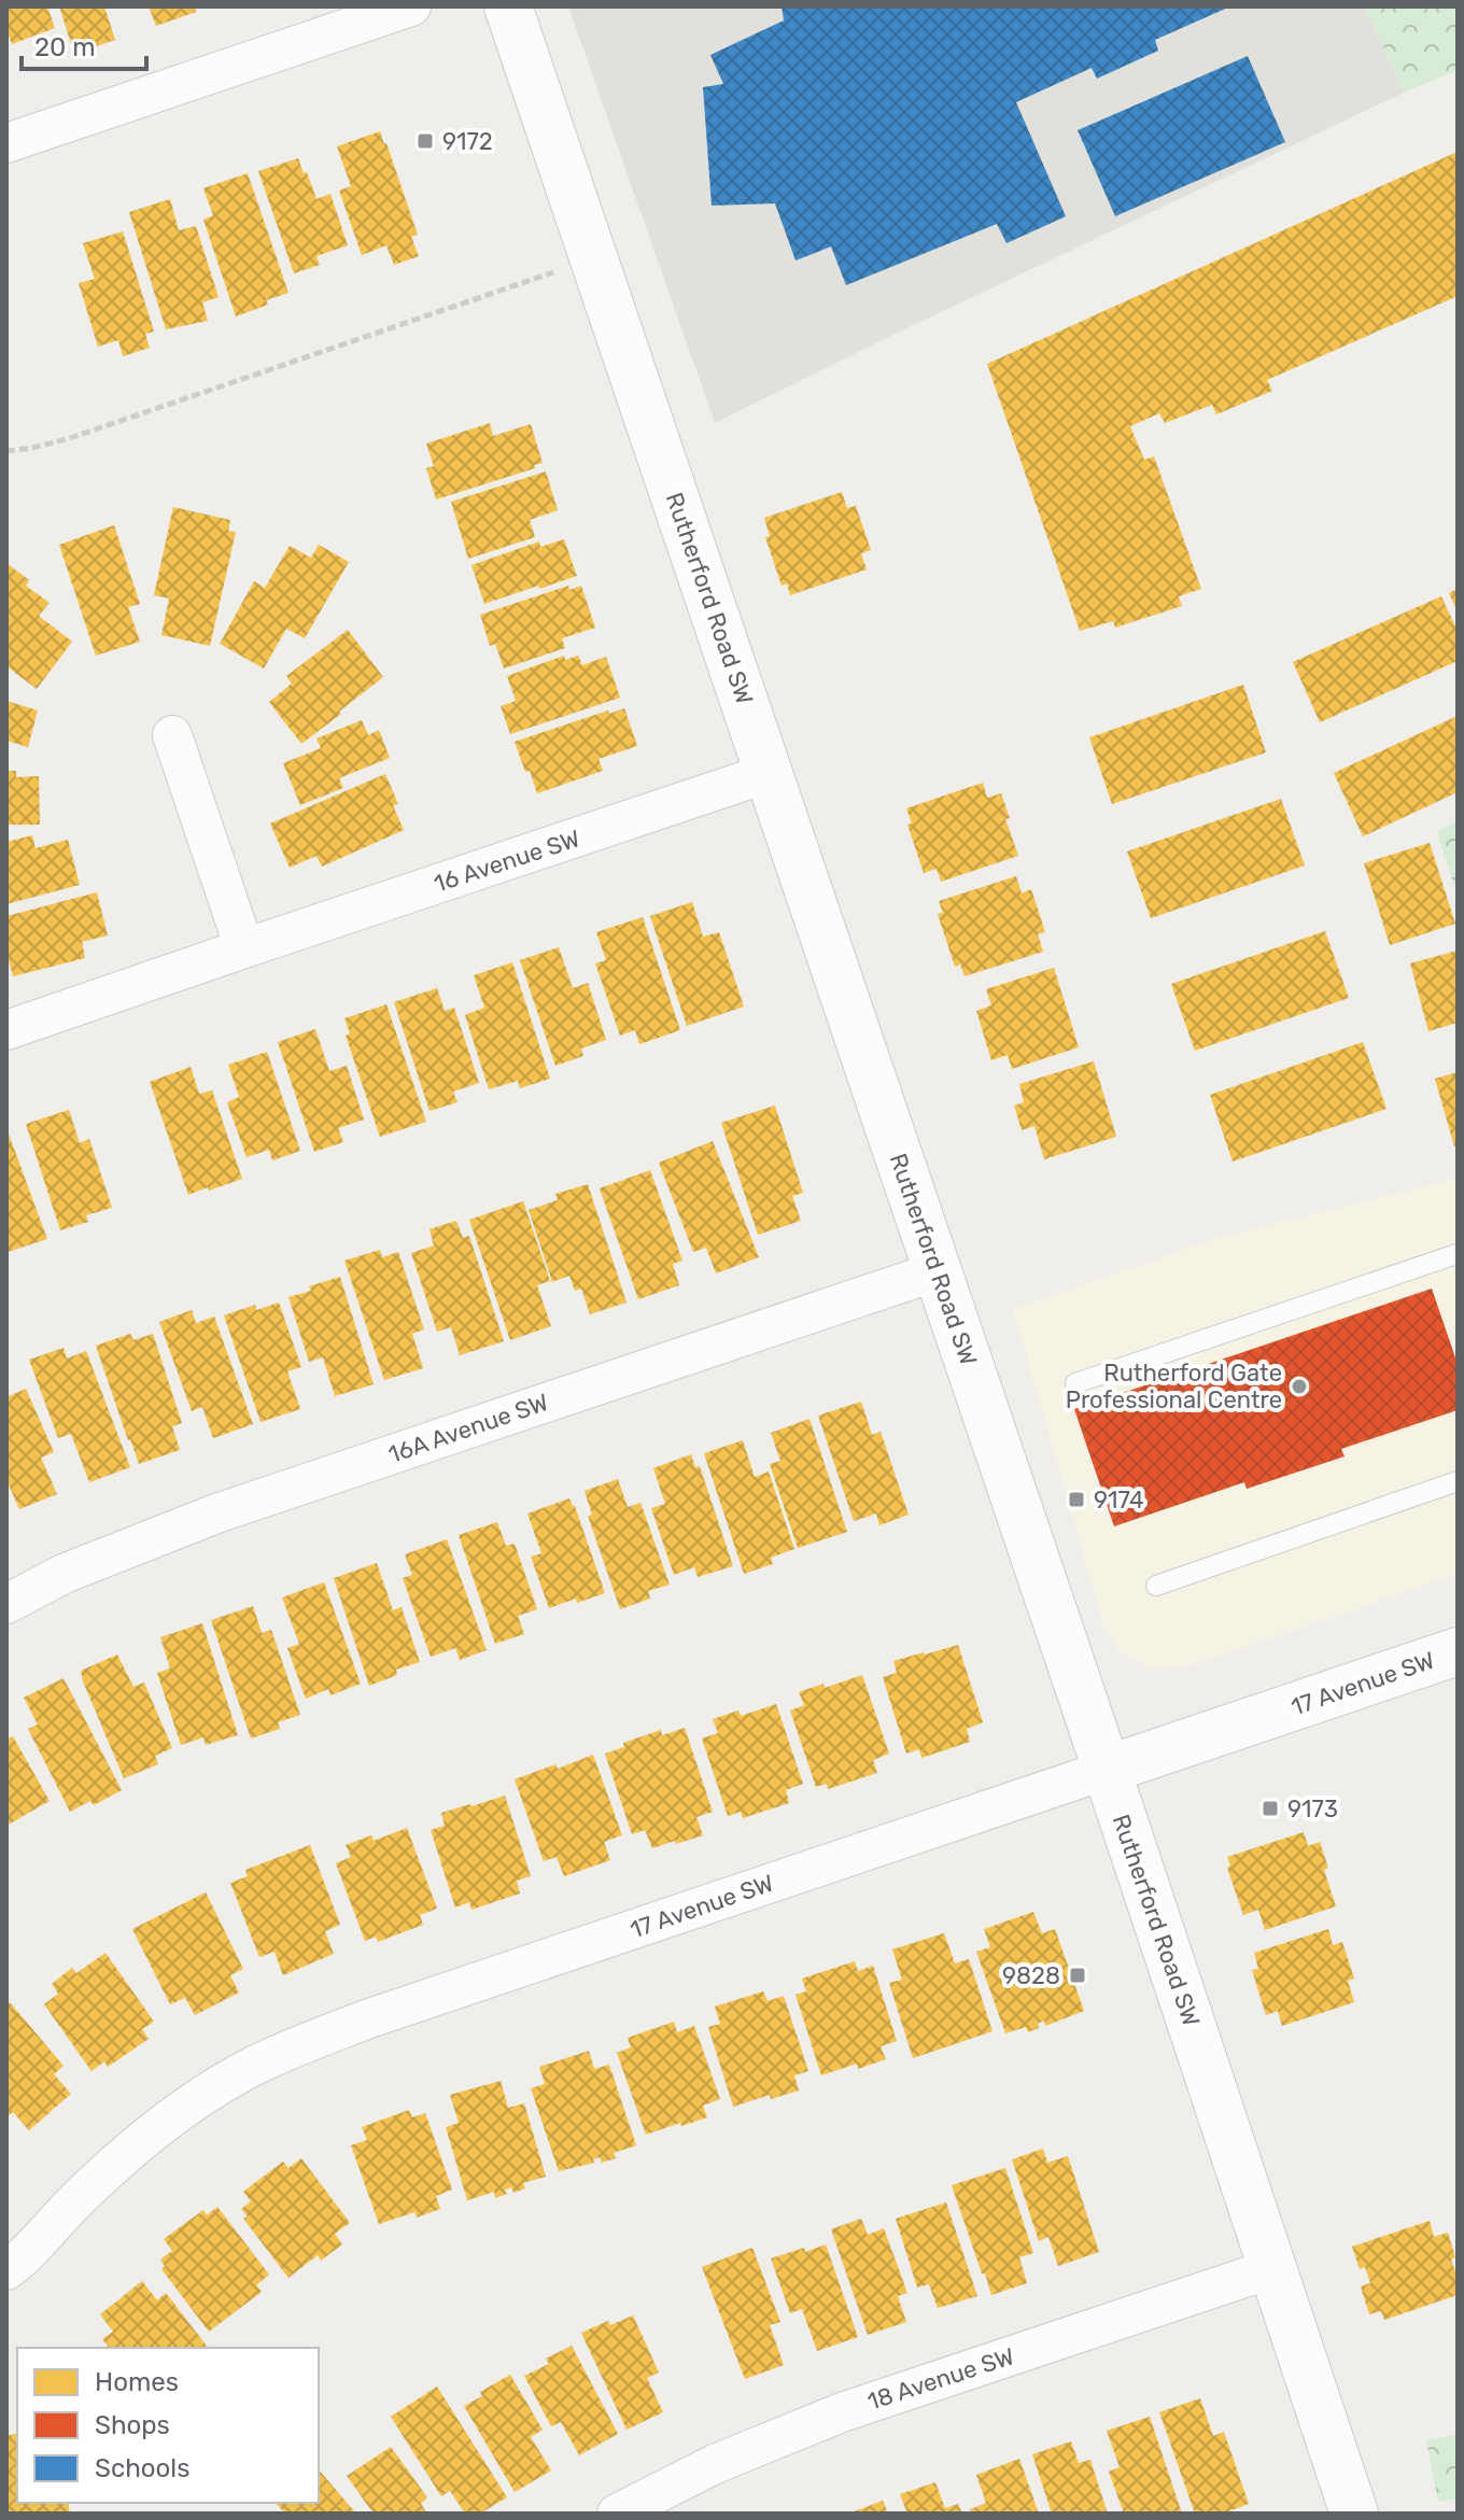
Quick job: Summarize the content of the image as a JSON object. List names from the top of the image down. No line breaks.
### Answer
{"streets":{"street":["Rutherford Road SW","16 Avenue SW","16A Avenue SW","17 Avenue SW","18 Avenue SW"]},"crossings":[["Rutherford Road SW","16 Avenue SW"],["Rutherford Road SW","16A Avenue SW"],["Rutherford Road SW","17 Avenue SW"],["Rutherford Road SW","18 Avenue SW"]],"places":{"transit":["9172","9174","9173","9828"],"other":["Rutherford Gate Professional Centre"]},"legend":["Homes","Shops","Schools"],"scale_bar":"20 m"}
